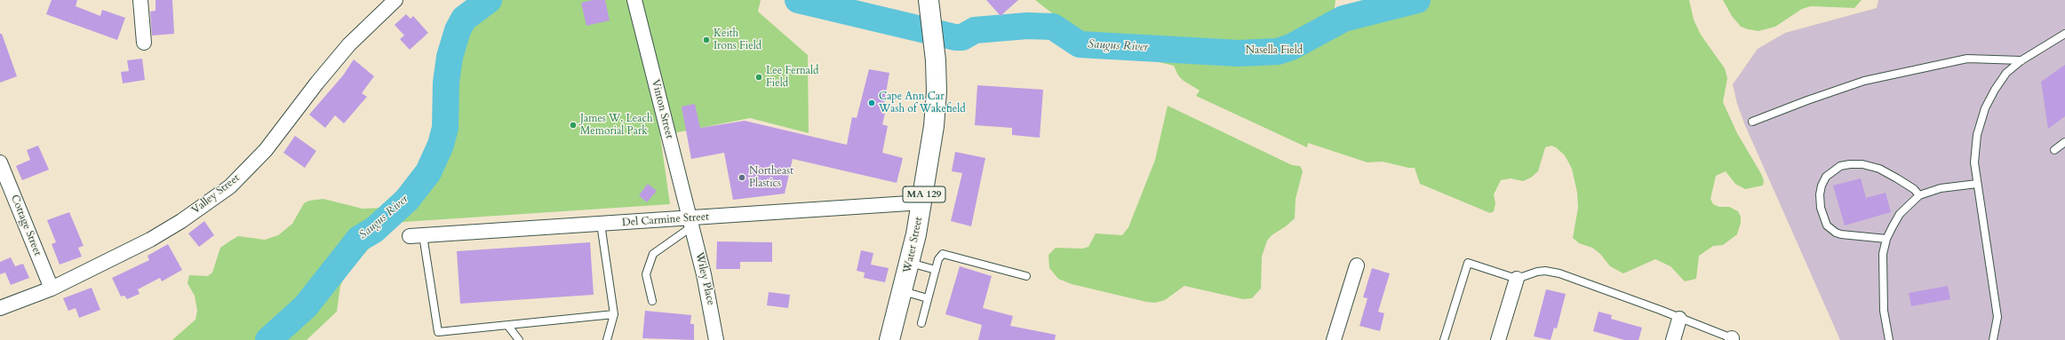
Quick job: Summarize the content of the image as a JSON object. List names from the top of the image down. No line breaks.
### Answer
{"streets":{"main road":["MA 129","Water Street"],"street":["Vinton Street","Valley Street","Del Carmine Street","Cottage Street","Wiley Place"]},"crossings":[["Vinton Street","Del Carmine Street"],["Vinton Street","Wiley Place"],["Valley Street","Cottage Street"],["Del Carmine Street","Water Street"],["Del Carmine Street","Wiley Place"]],"water":["Saugus River"],"parks":["Nasella Field"],"places":["Keith Irons Field","Lee Fernald Field","Cape Ann Car Wash of Wakefield","James W. Leach Memorial Park","Northeast Plastics"]}
